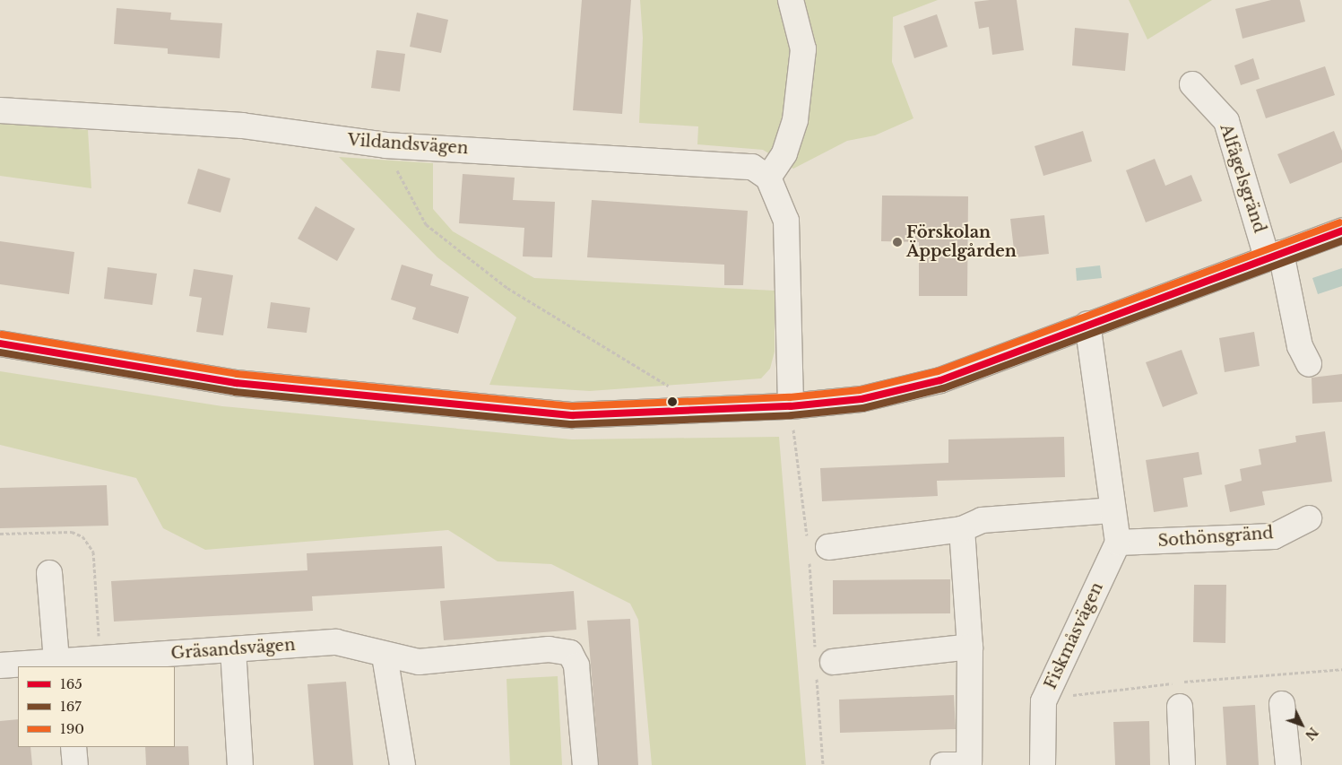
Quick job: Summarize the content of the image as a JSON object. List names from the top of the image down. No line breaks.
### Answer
{"streets":{"street":["Vildandsvägen","Alfågelsgränd","Sothönsgränd","Fiskmåsvägen","Gräsandsvägen"]},"crossings":[["Sothönsgränd","Fiskmåsvägen"]],"places":["Förskolan Äppelgården"],"lines":["transit line 190","transit line 165","transit line 167"],"legend":["165","167","190"],"north":"bottom right"}
